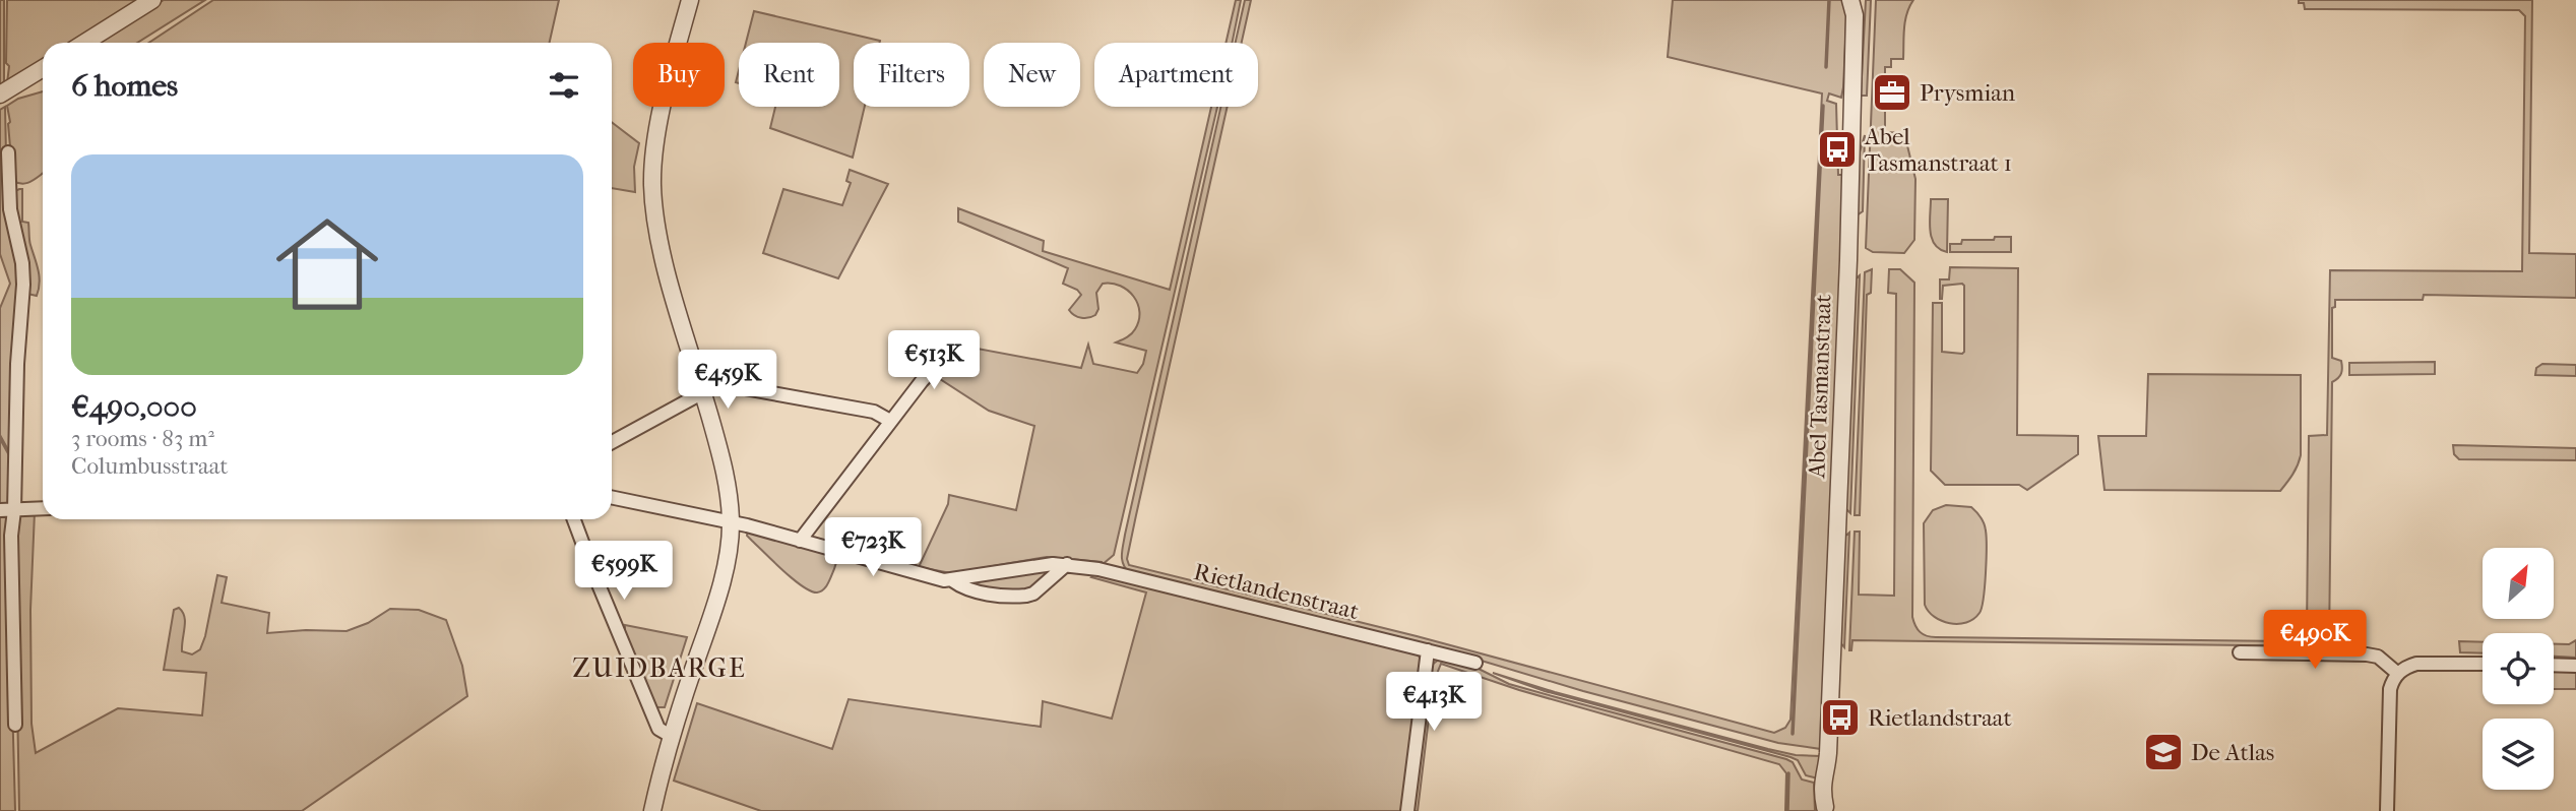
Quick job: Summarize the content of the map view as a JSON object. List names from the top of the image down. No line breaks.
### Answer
{"streets":{"street":["Abel Tasmanstraat","Rietlandenstraat"]},"districts":["ZUIDBARGE"],"places":{"office":["Prysmian"],"bus stop":["Abel Tasmanstraat 1","Rietlandstraat"],"school or university":["De Atlas"]},"north":"top right","page":{"chip":["Buy","Rent","Filters","New","Apartment"],"heading":"6 homes","list":[{"name":"€490,000","note":"3 rooms · 83 m² · Columbusstraat"}],"price":["€513K","€459K","€723K","€599K","€490K","€413K"]}}
